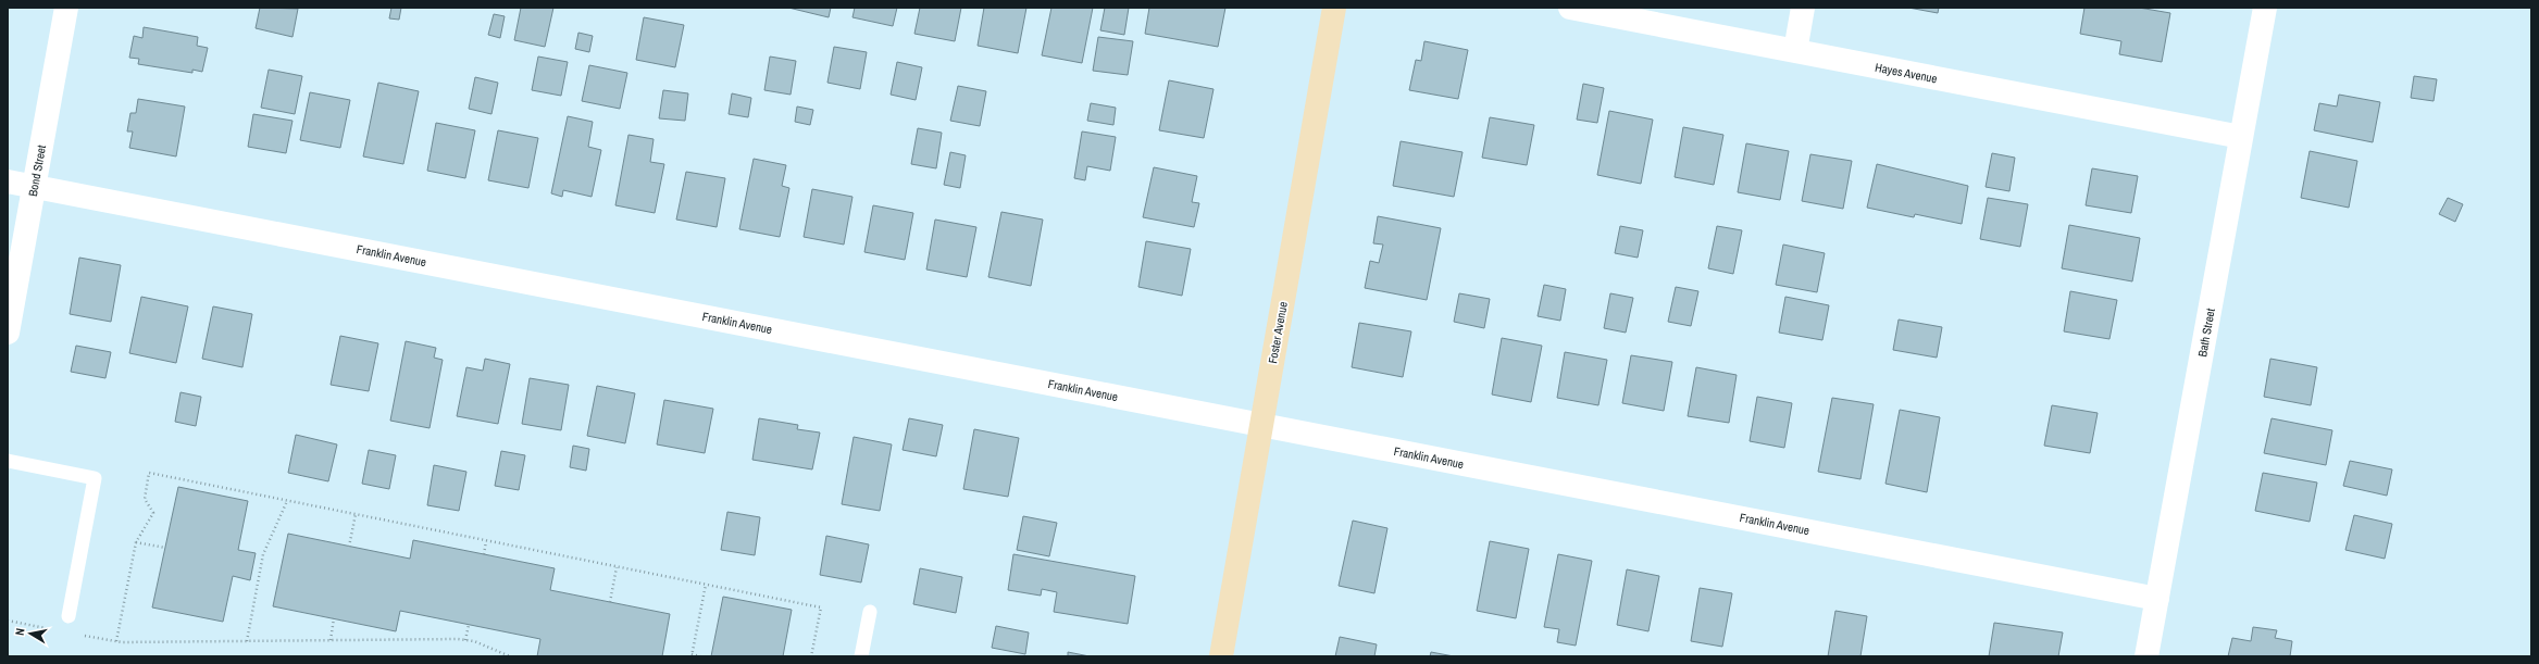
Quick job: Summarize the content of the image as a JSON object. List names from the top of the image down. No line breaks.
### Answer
{"streets":{"street":["Hayes Avenue","Bond Street","Franklin Avenue","Foster Avenue","Bath Street"]},"crossings":[["Hayes Avenue","Bath Street"],["Bond Street","Franklin Avenue"],["Franklin Avenue","Foster Avenue"],["Franklin Avenue","Bath Street"]],"north":"left"}
